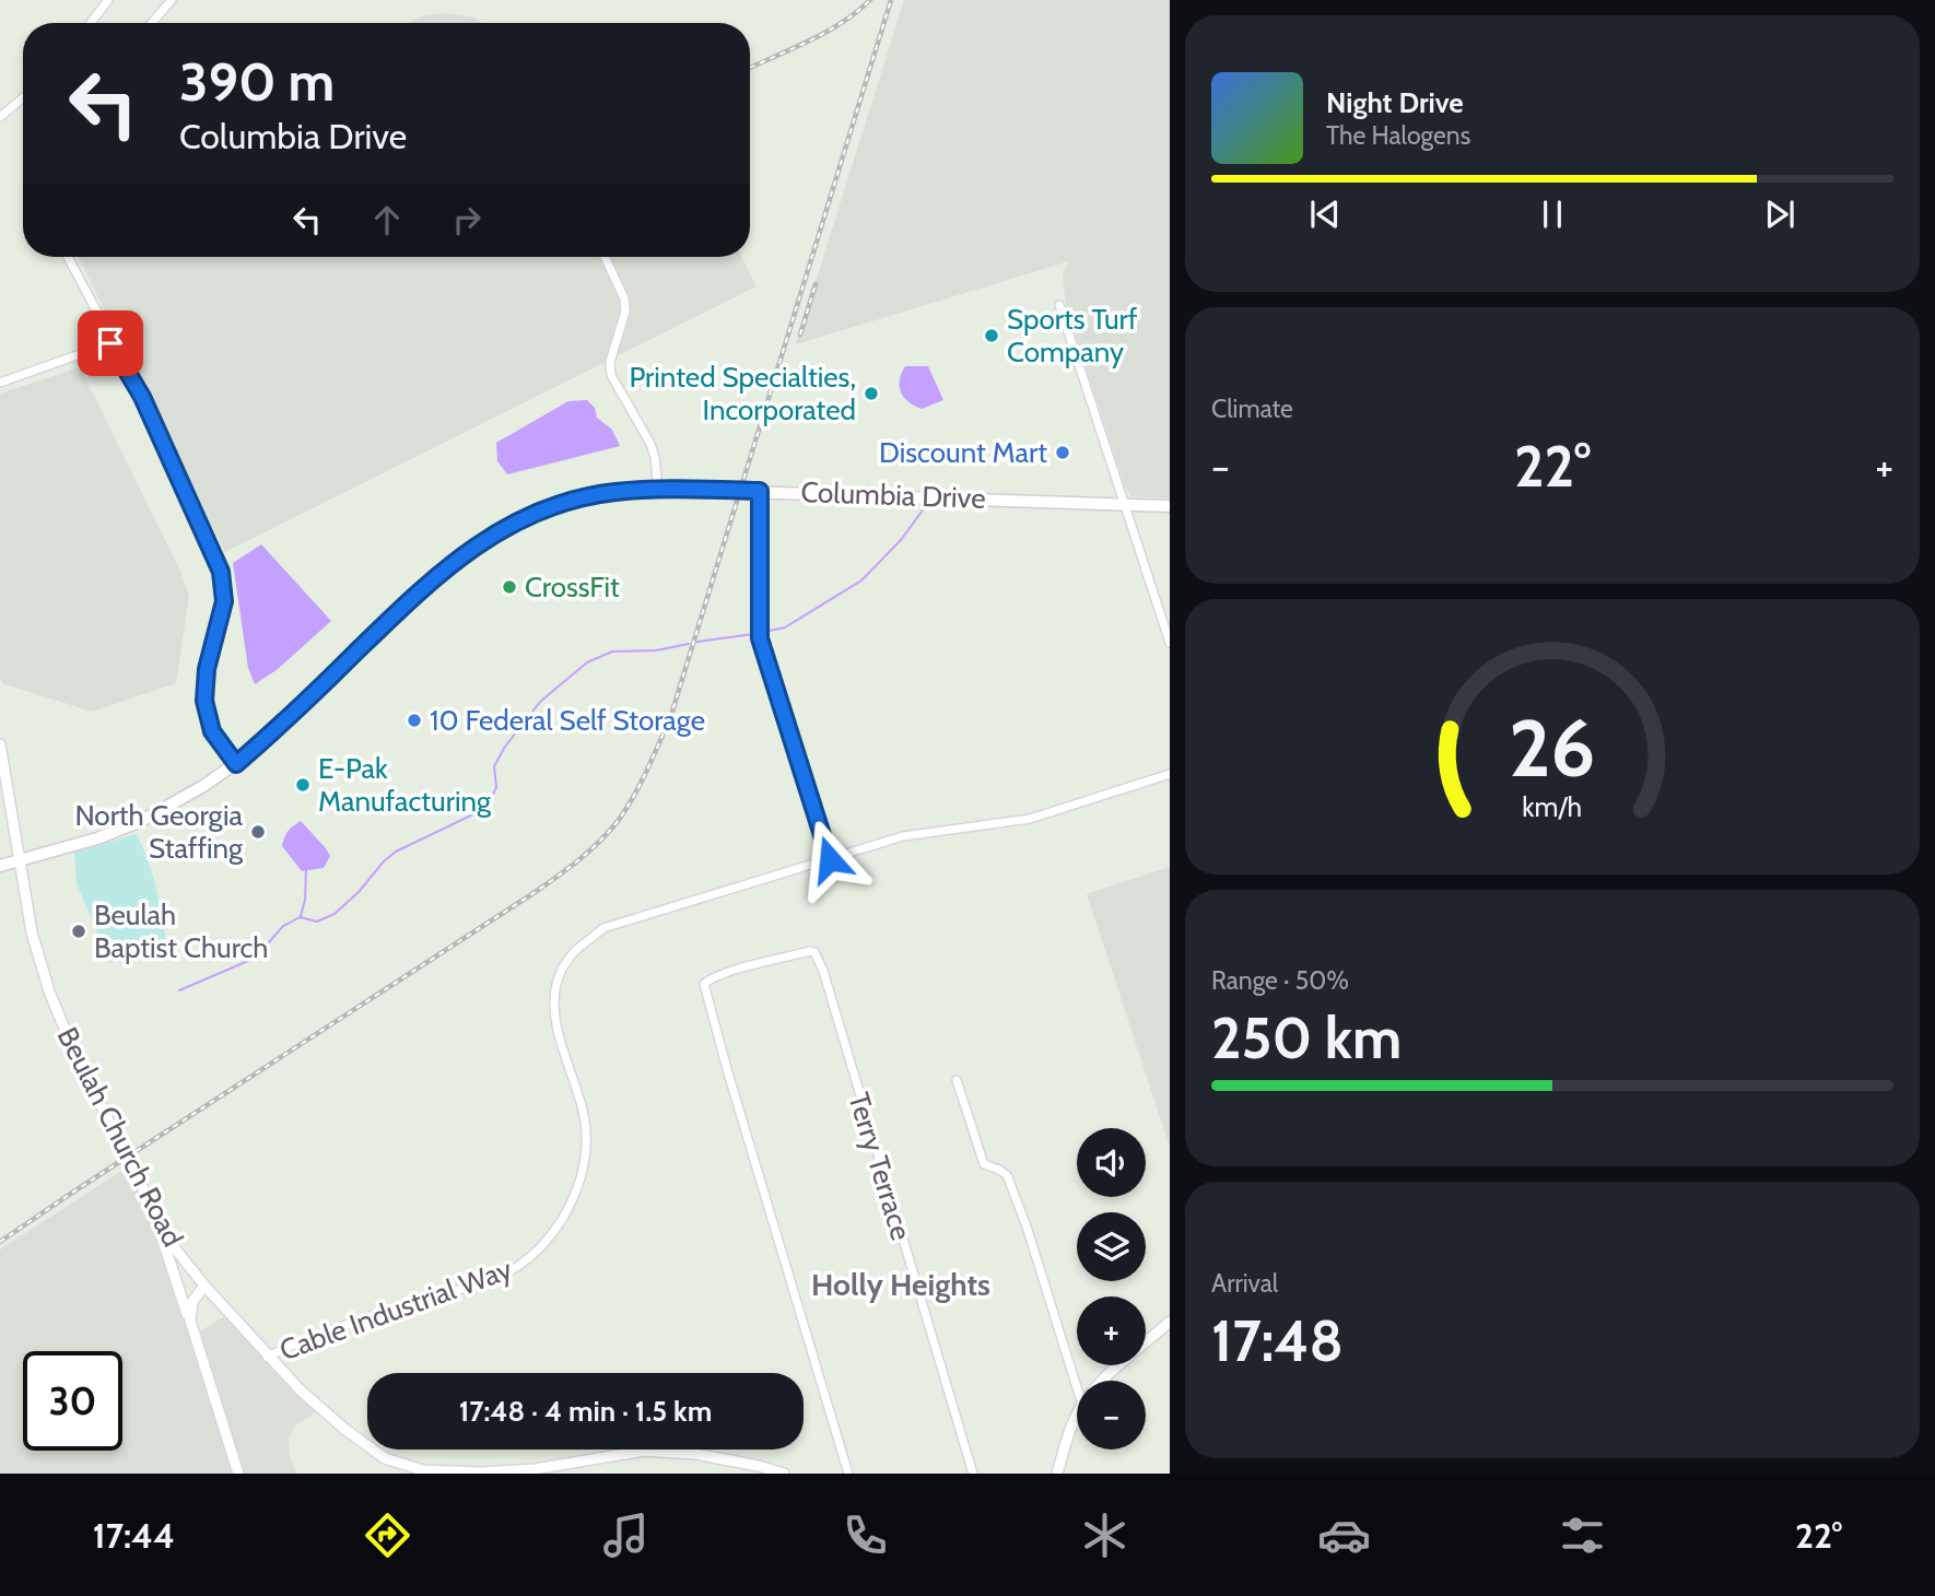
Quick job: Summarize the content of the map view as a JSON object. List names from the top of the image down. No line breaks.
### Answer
{"streets":{"main road":["Columbia Drive"],"street":["Beulah Church Road","Terry Terrace","Cable Industrial Way"]},"crossings":[["Columbia Drive","Beulah Church Road"],["Beulah Church Road","Cable Industrial Way"]],"districts":["Holly Heights"],"places":["Sports Turf Company","Printed Specialties, Incorporated","Discount Mart","CrossFit","10 Federal Self Storage","E-Pak Manufacturing","North Georgia Staffing","Beulah Baptist Church"],"page":{"turn":["390 m","Columbia Drive"],"song":["Night Drive","The Halogens"],"tile":["Climate",["Range · 50%","250 km"],["Arrival","17:48"]],"heat":["−","22°","+"],"map_buttons":["+","−"],"limit":"30","trip":"17:48 · 4 min · 1.5 km","tabs":["17:44","22°"],"gauge":["26","km/h"]}}
